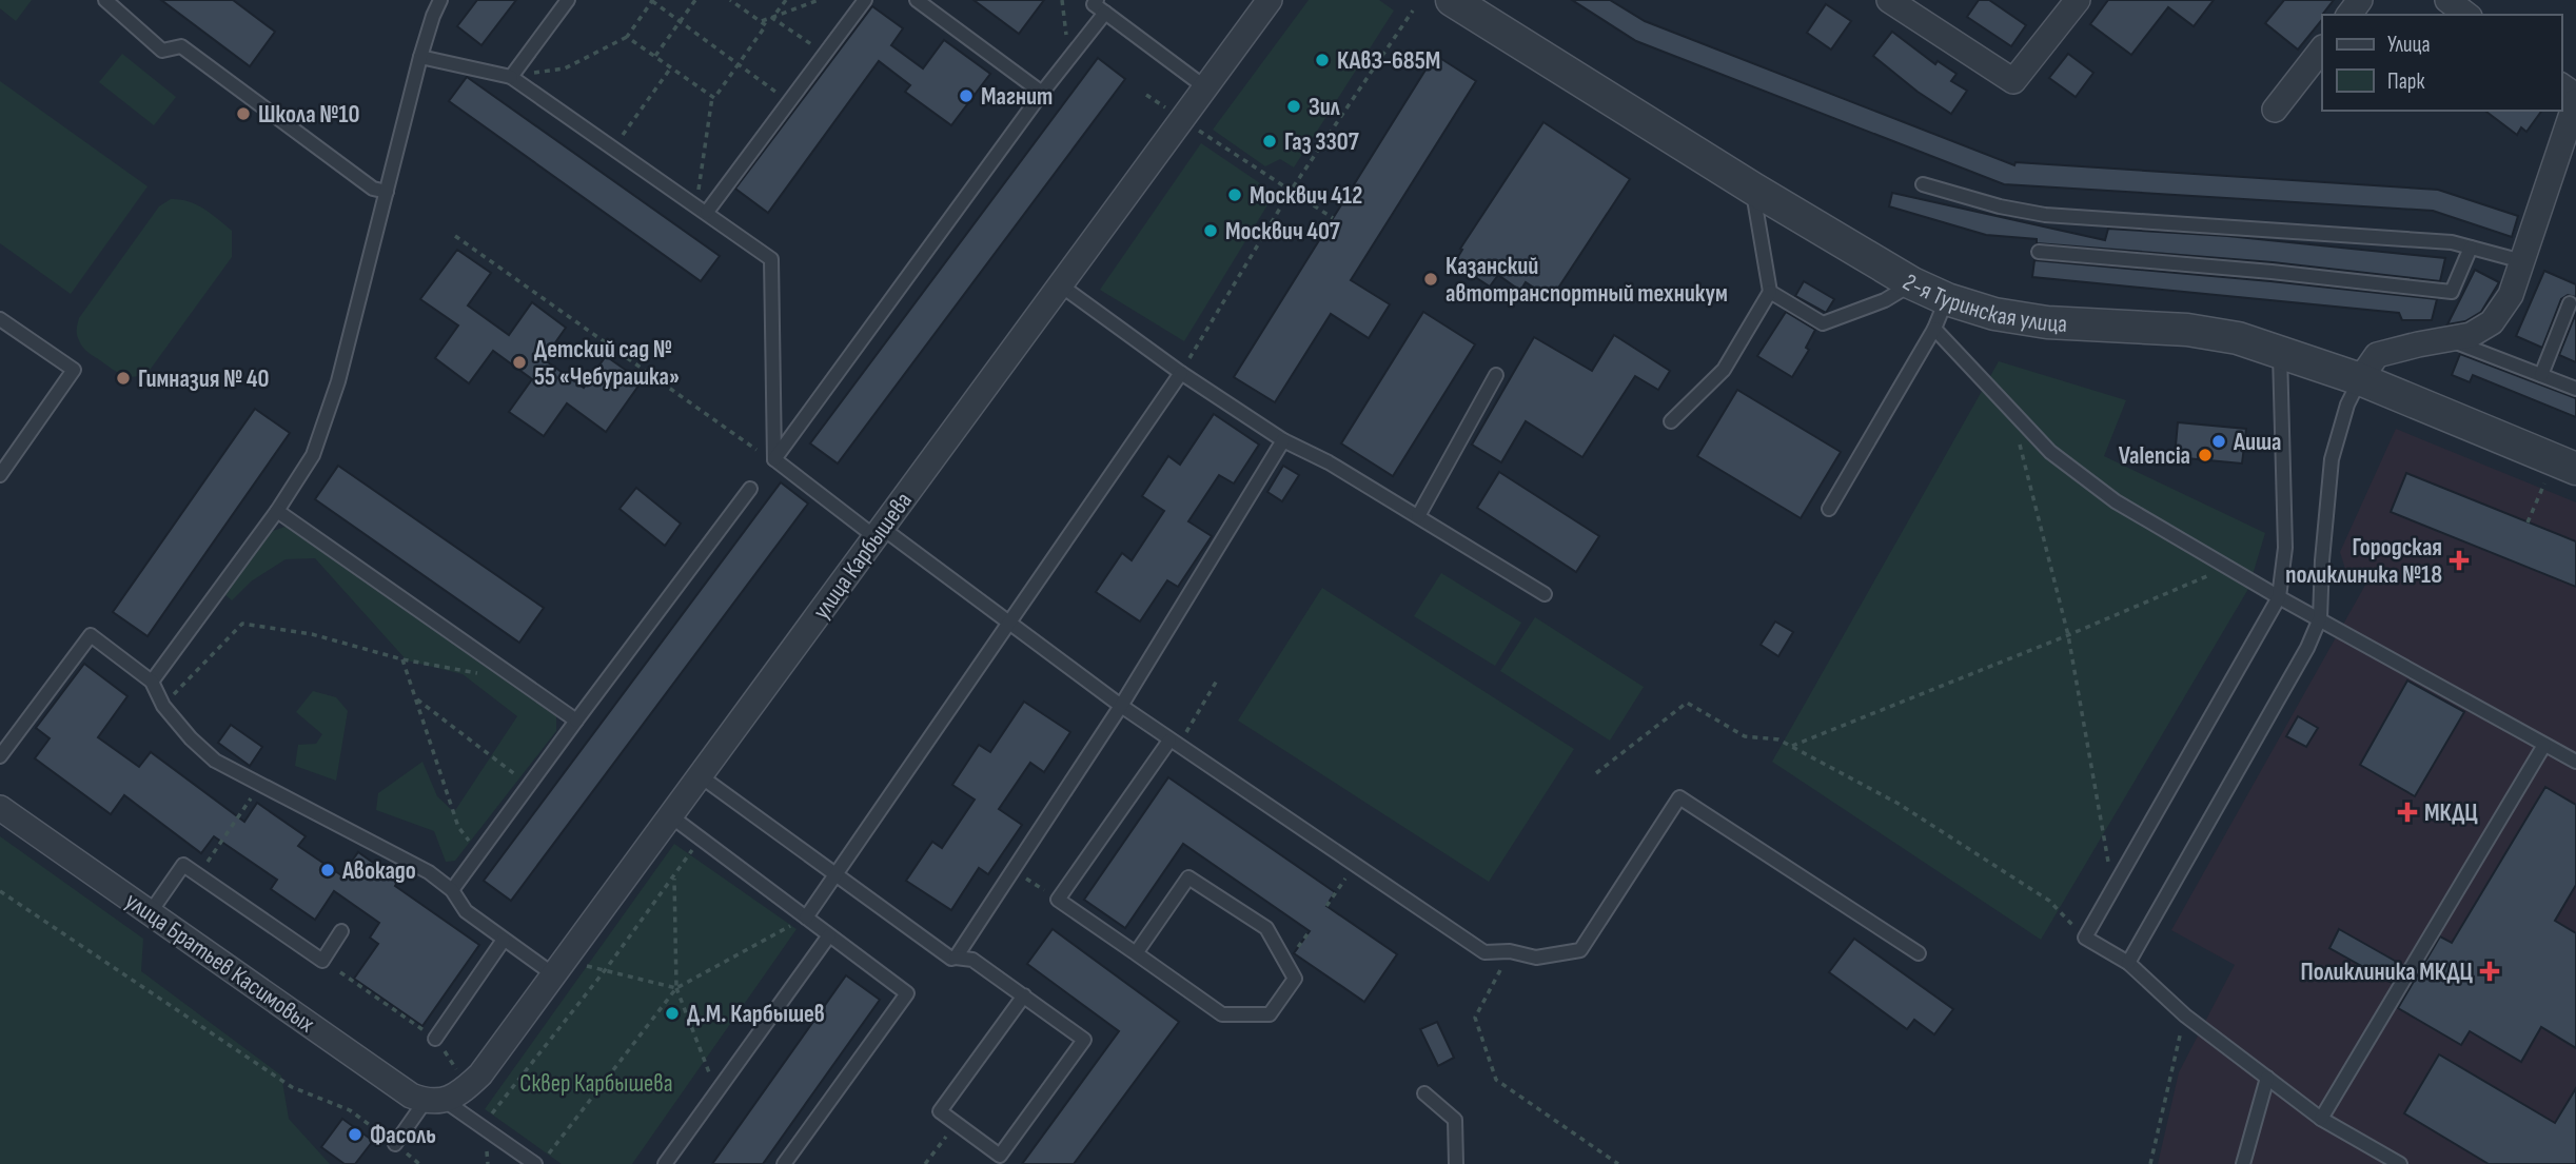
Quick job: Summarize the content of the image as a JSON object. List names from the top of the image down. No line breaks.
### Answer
{"streets":{"street":["2-я Туринская улица","улица Карбышева","улица Братьев Касимовых"]},"crossings":[["улица Карбышева","улица Братьев Касимовых"]],"parks":["Сквер Карбышева"],"places":{"other":["КАвЗ-685М","Магнит","Зил","Школа №10","Газ 3307","Москвич 412","Москвич 407","Казанский автотранспортный техникум","Детский сад № 55 «Чебурашка»","Гимназия № 40","Аиша","Valencia","Авокадо","Д.М. Карбышев","Фасоль"],"health":["Городская поликлиника №18","МКДЦ","Поликлиника МКДЦ"]},"legend":["Улица","Парк"]}
